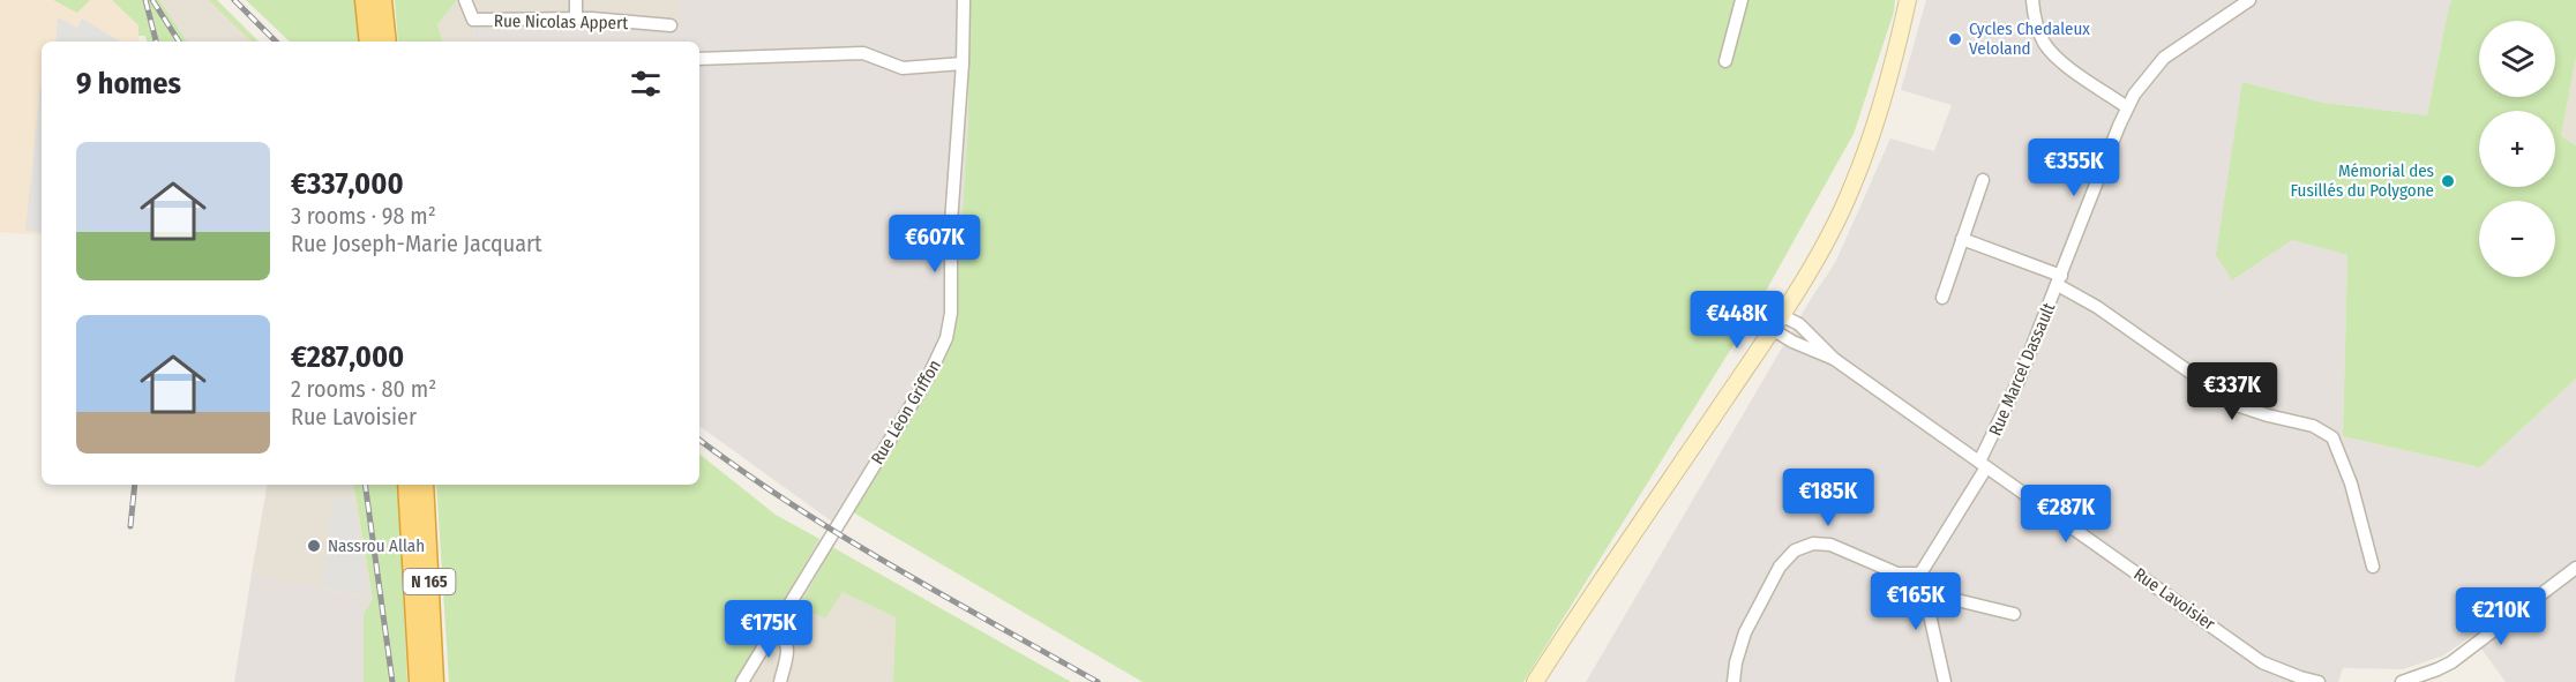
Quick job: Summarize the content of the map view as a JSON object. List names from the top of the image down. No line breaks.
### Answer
{"streets":{"highway":["N 165"],"street":["Rue Nicolas Appert","Rue Marcel Dassault","Rue Léon Griffon","Rue Lavoisier"]},"crossings":[["Rue Marcel Dassault","Rue Lavoisier"]],"places":["Cycles Chedaleux Veloland","Mémorial des Fusillés du Polygone","Nassrou Allah"],"page":{"map_buttons":["+","−"],"heading":"9 homes","list":[{"name":"€337,000","note":"3 rooms · 98 m² · Rue Joseph-Marie Jacquart"},{"name":"€287,000","note":"2 rooms · 80 m² · Rue Lavoisier"}],"price":["€355K","€607K","€448K","€337K","€185K","€287K","€165K","€210K","€175K"]}}
